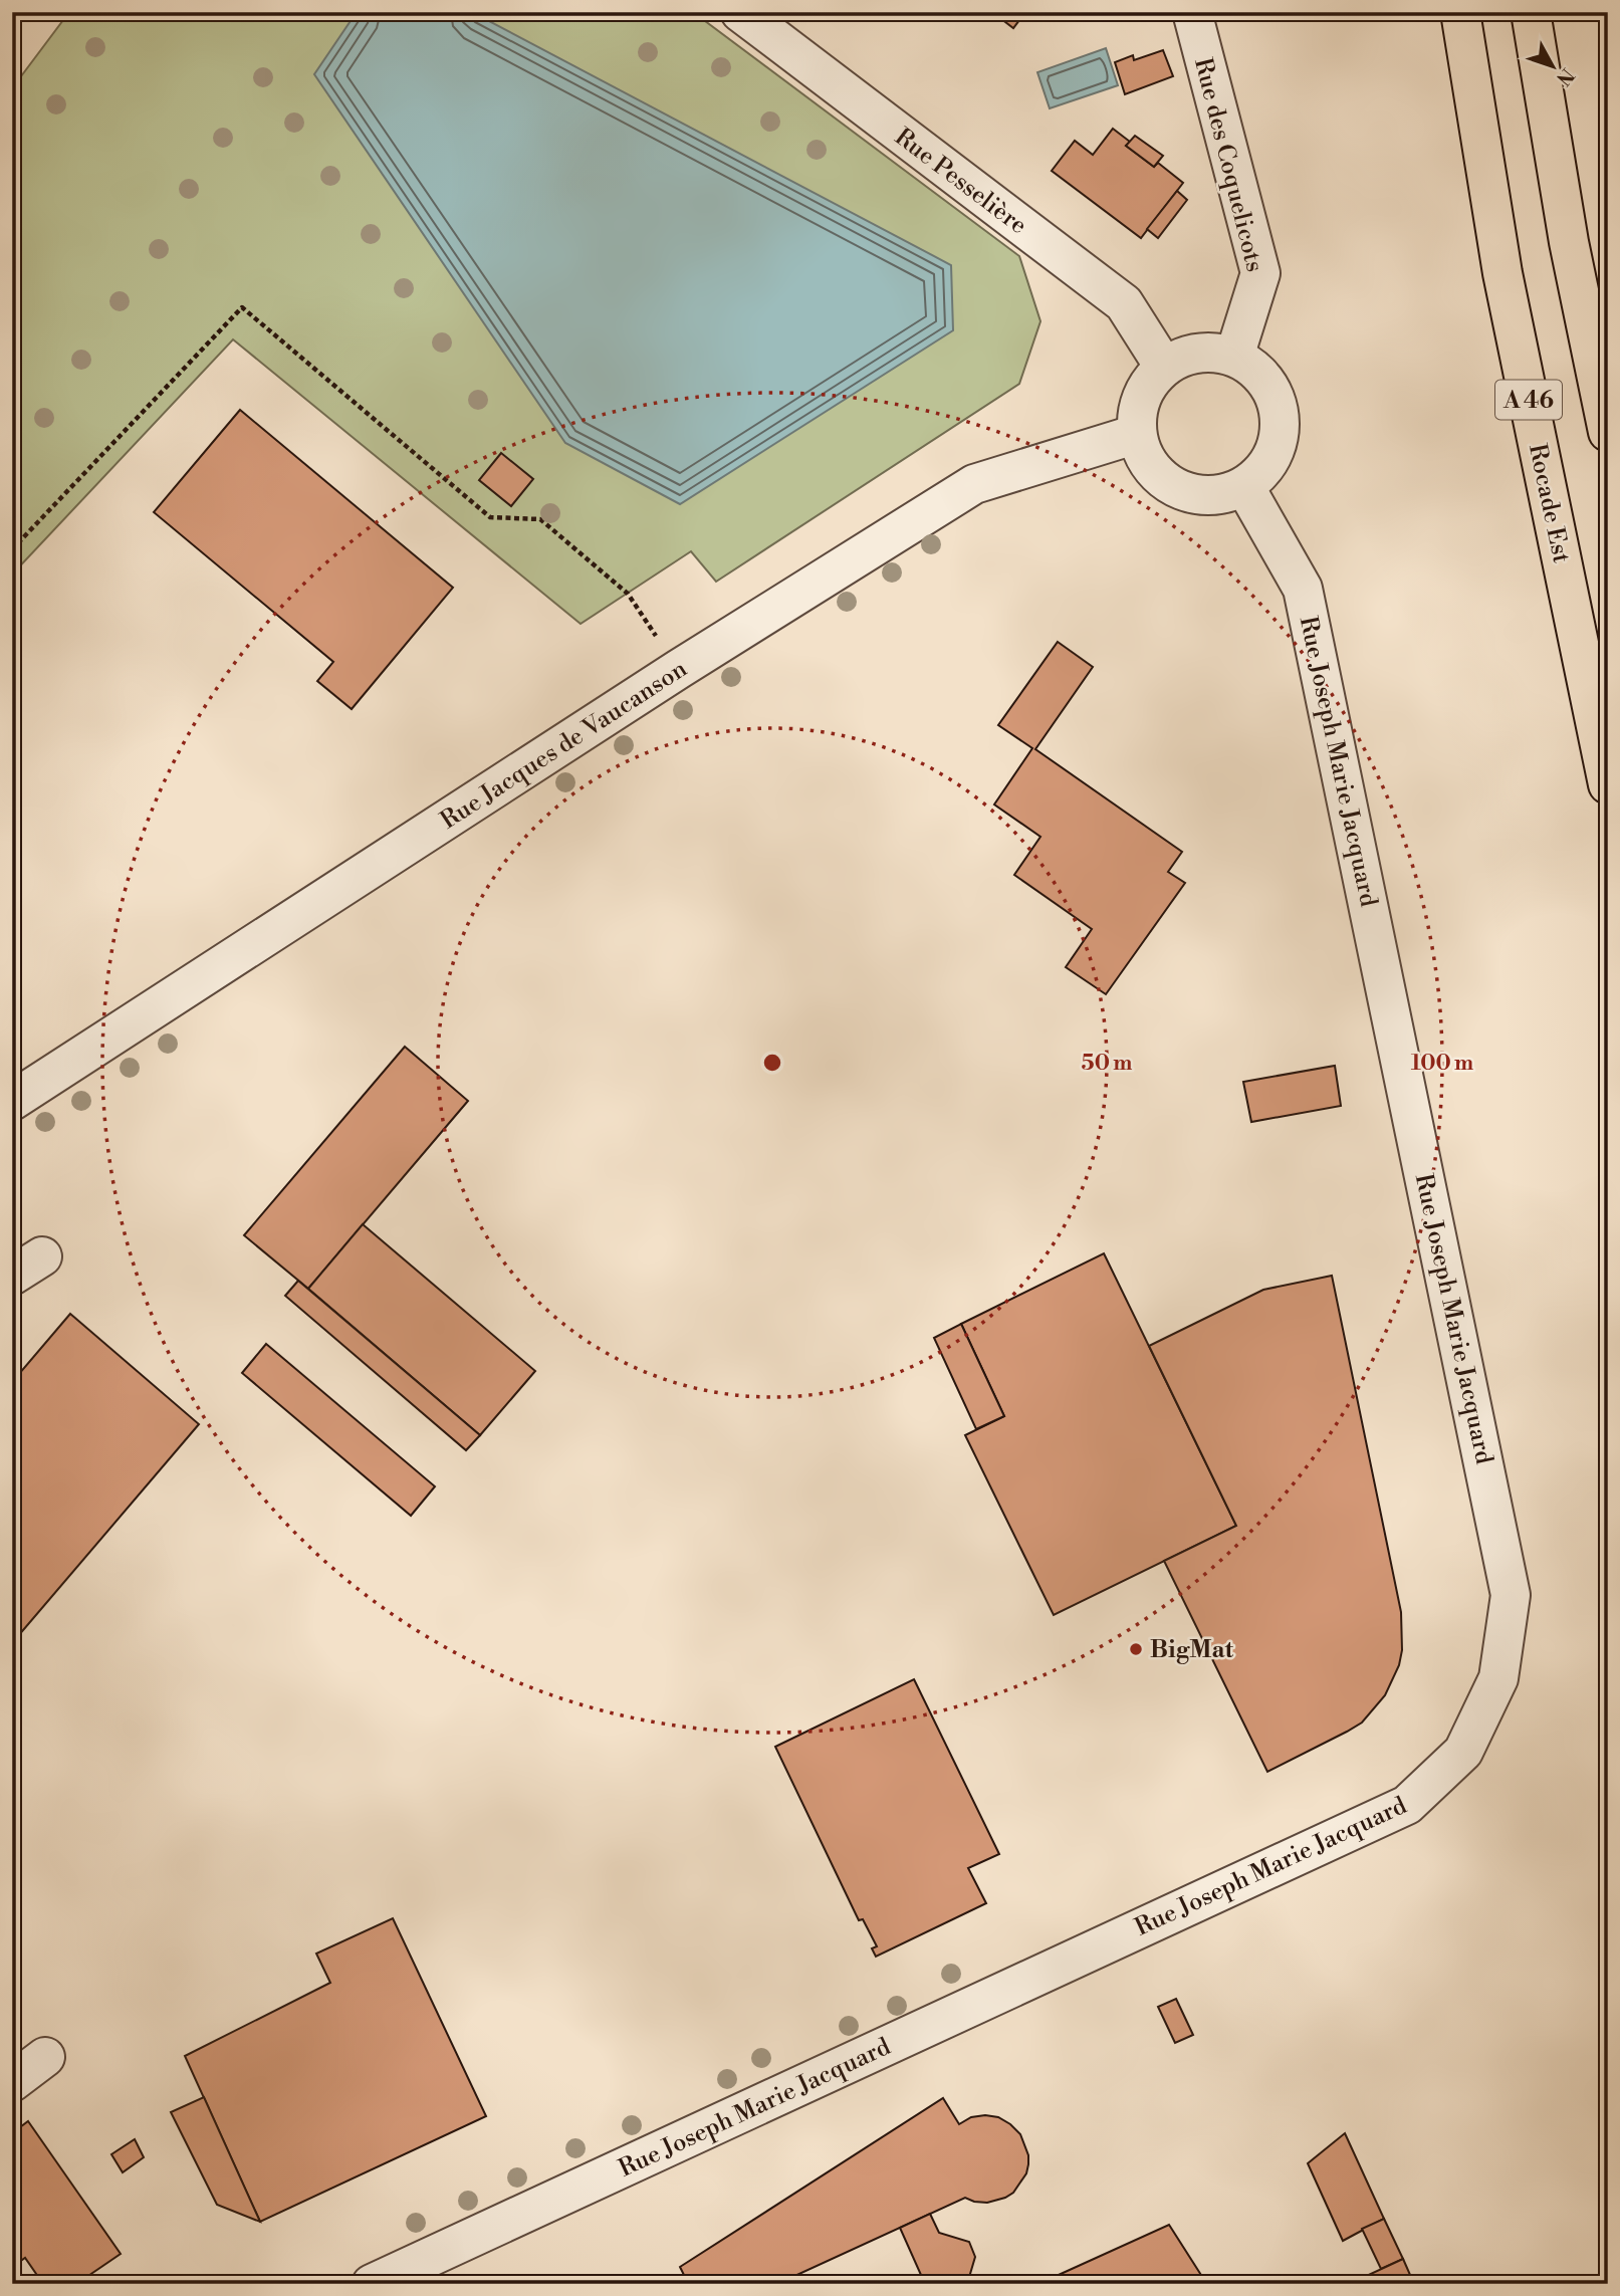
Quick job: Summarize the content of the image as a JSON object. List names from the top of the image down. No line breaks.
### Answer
{"streets":{"highway":["A 46","Rocade Est"],"street":["Rue des Coquelicots","Rue Pesselière","Rue Jacques de Vaucanson","Rue Joseph Marie Jacquard"]},"crossings":[["Rue des Coquelicots","Rue Pesselière"],["Rue des Coquelicots","Rue Jacques de Vaucanson"],["Rue des Coquelicots","Rue Joseph Marie Jacquard"],["Rue Pesselière","Rue Jacques de Vaucanson"],["Rue Pesselière","Rue Joseph Marie Jacquard"],["Rue Jacques de Vaucanson","Rue Joseph Marie Jacquard"]],"places":["BigMat"],"north":"bottom right","rings":["50 m","100 m"]}
